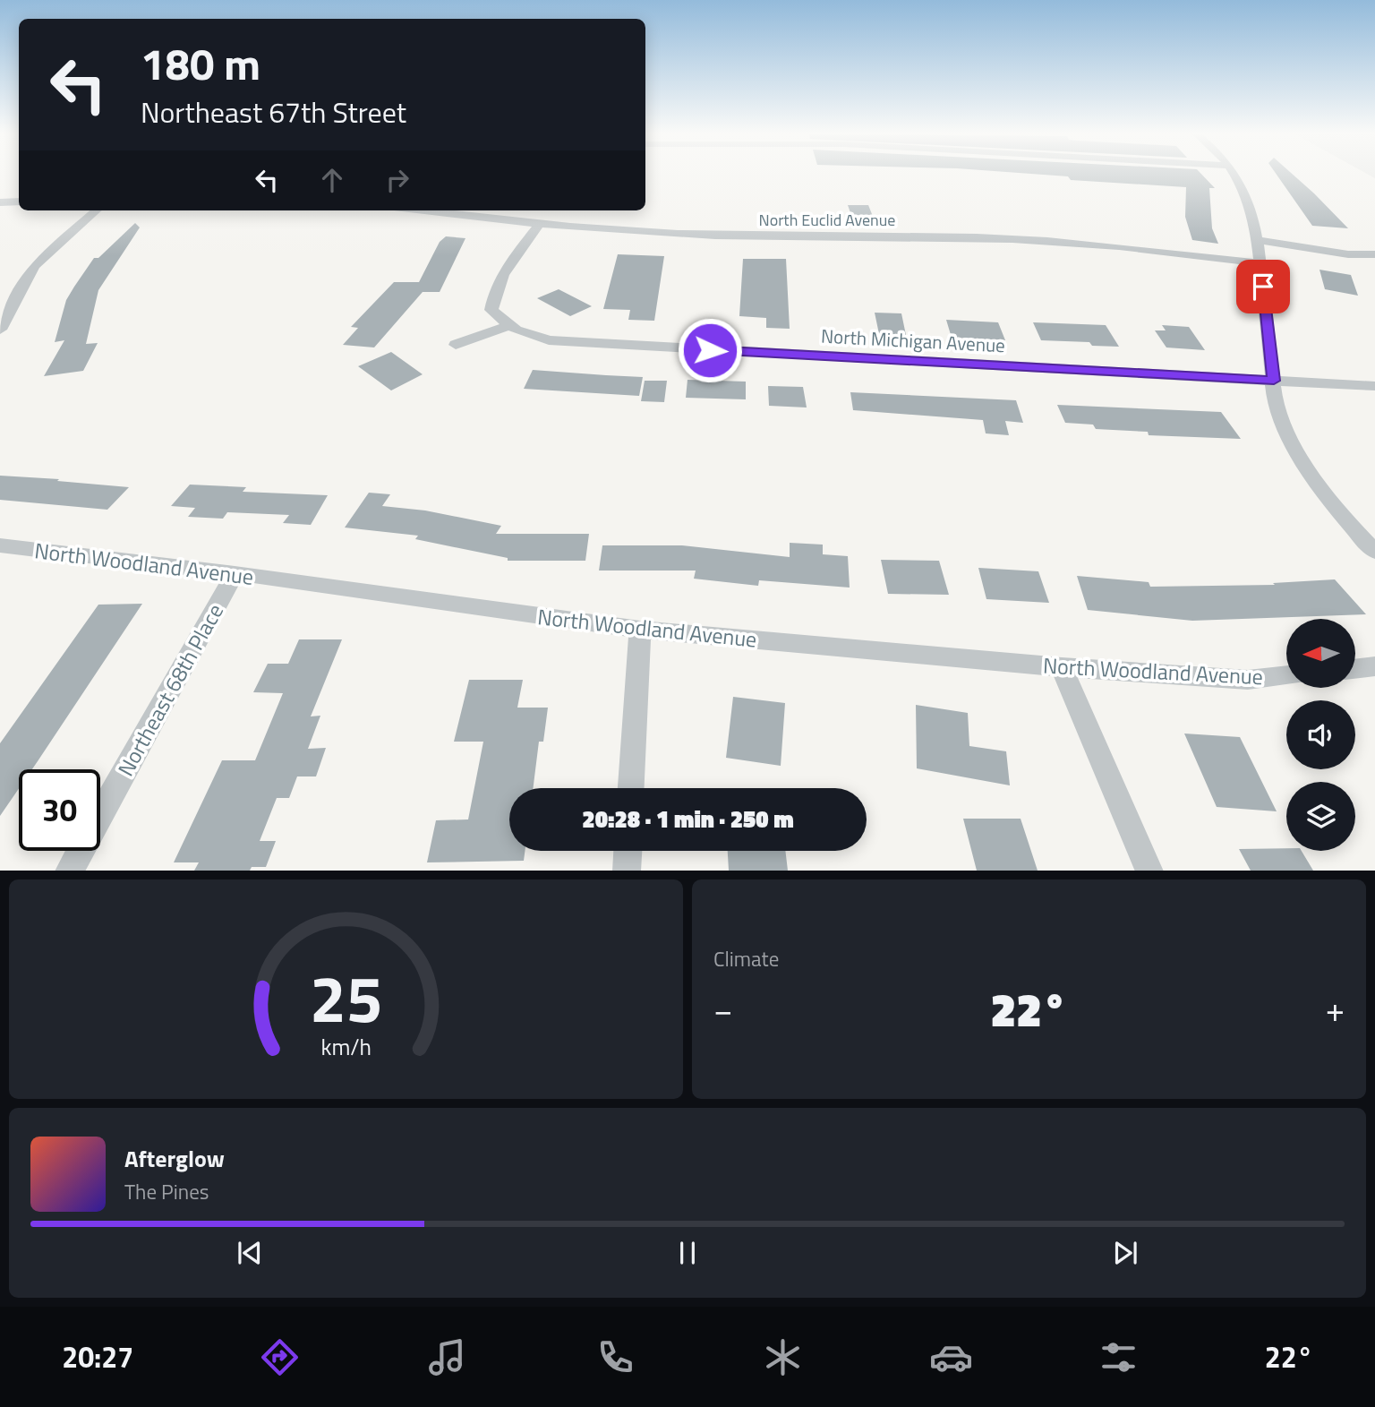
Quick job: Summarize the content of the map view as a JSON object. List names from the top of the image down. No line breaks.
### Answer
{"streets":{"street":["North Euclid Avenue","North Michigan Avenue","North Woodland Avenue","Northeast 68th Place"]},"crossings":[["North Woodland Avenue","Northeast 68th Place"]],"north":"left","page":{"turn":["180 m","Northeast 67th Street"],"limit":"30","trip":"20:28 · 1 min · 250 m","tile":"Climate","heat":["−","22°","+"],"song":["Afterglow","The Pines"],"tabs":["20:27","22°"],"gauge":["25","km/h"]}}
